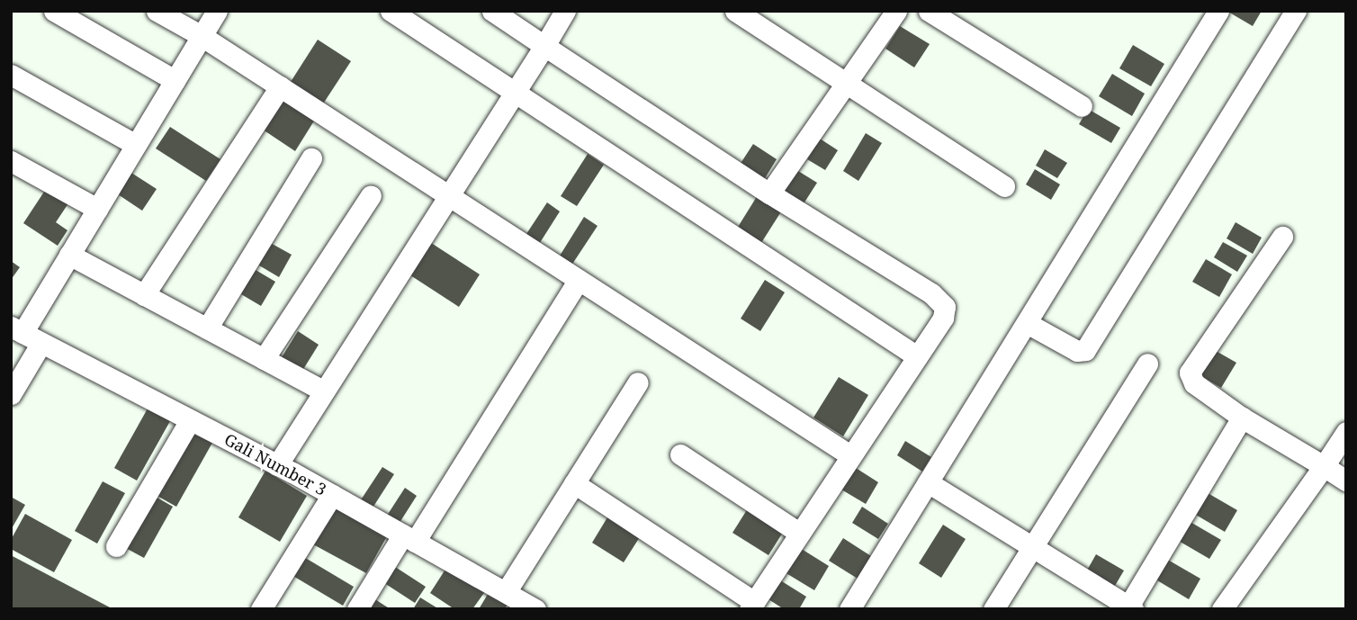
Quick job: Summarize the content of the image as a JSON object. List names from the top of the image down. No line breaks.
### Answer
{"streets":{"street":["Gali Number 3"]}}
